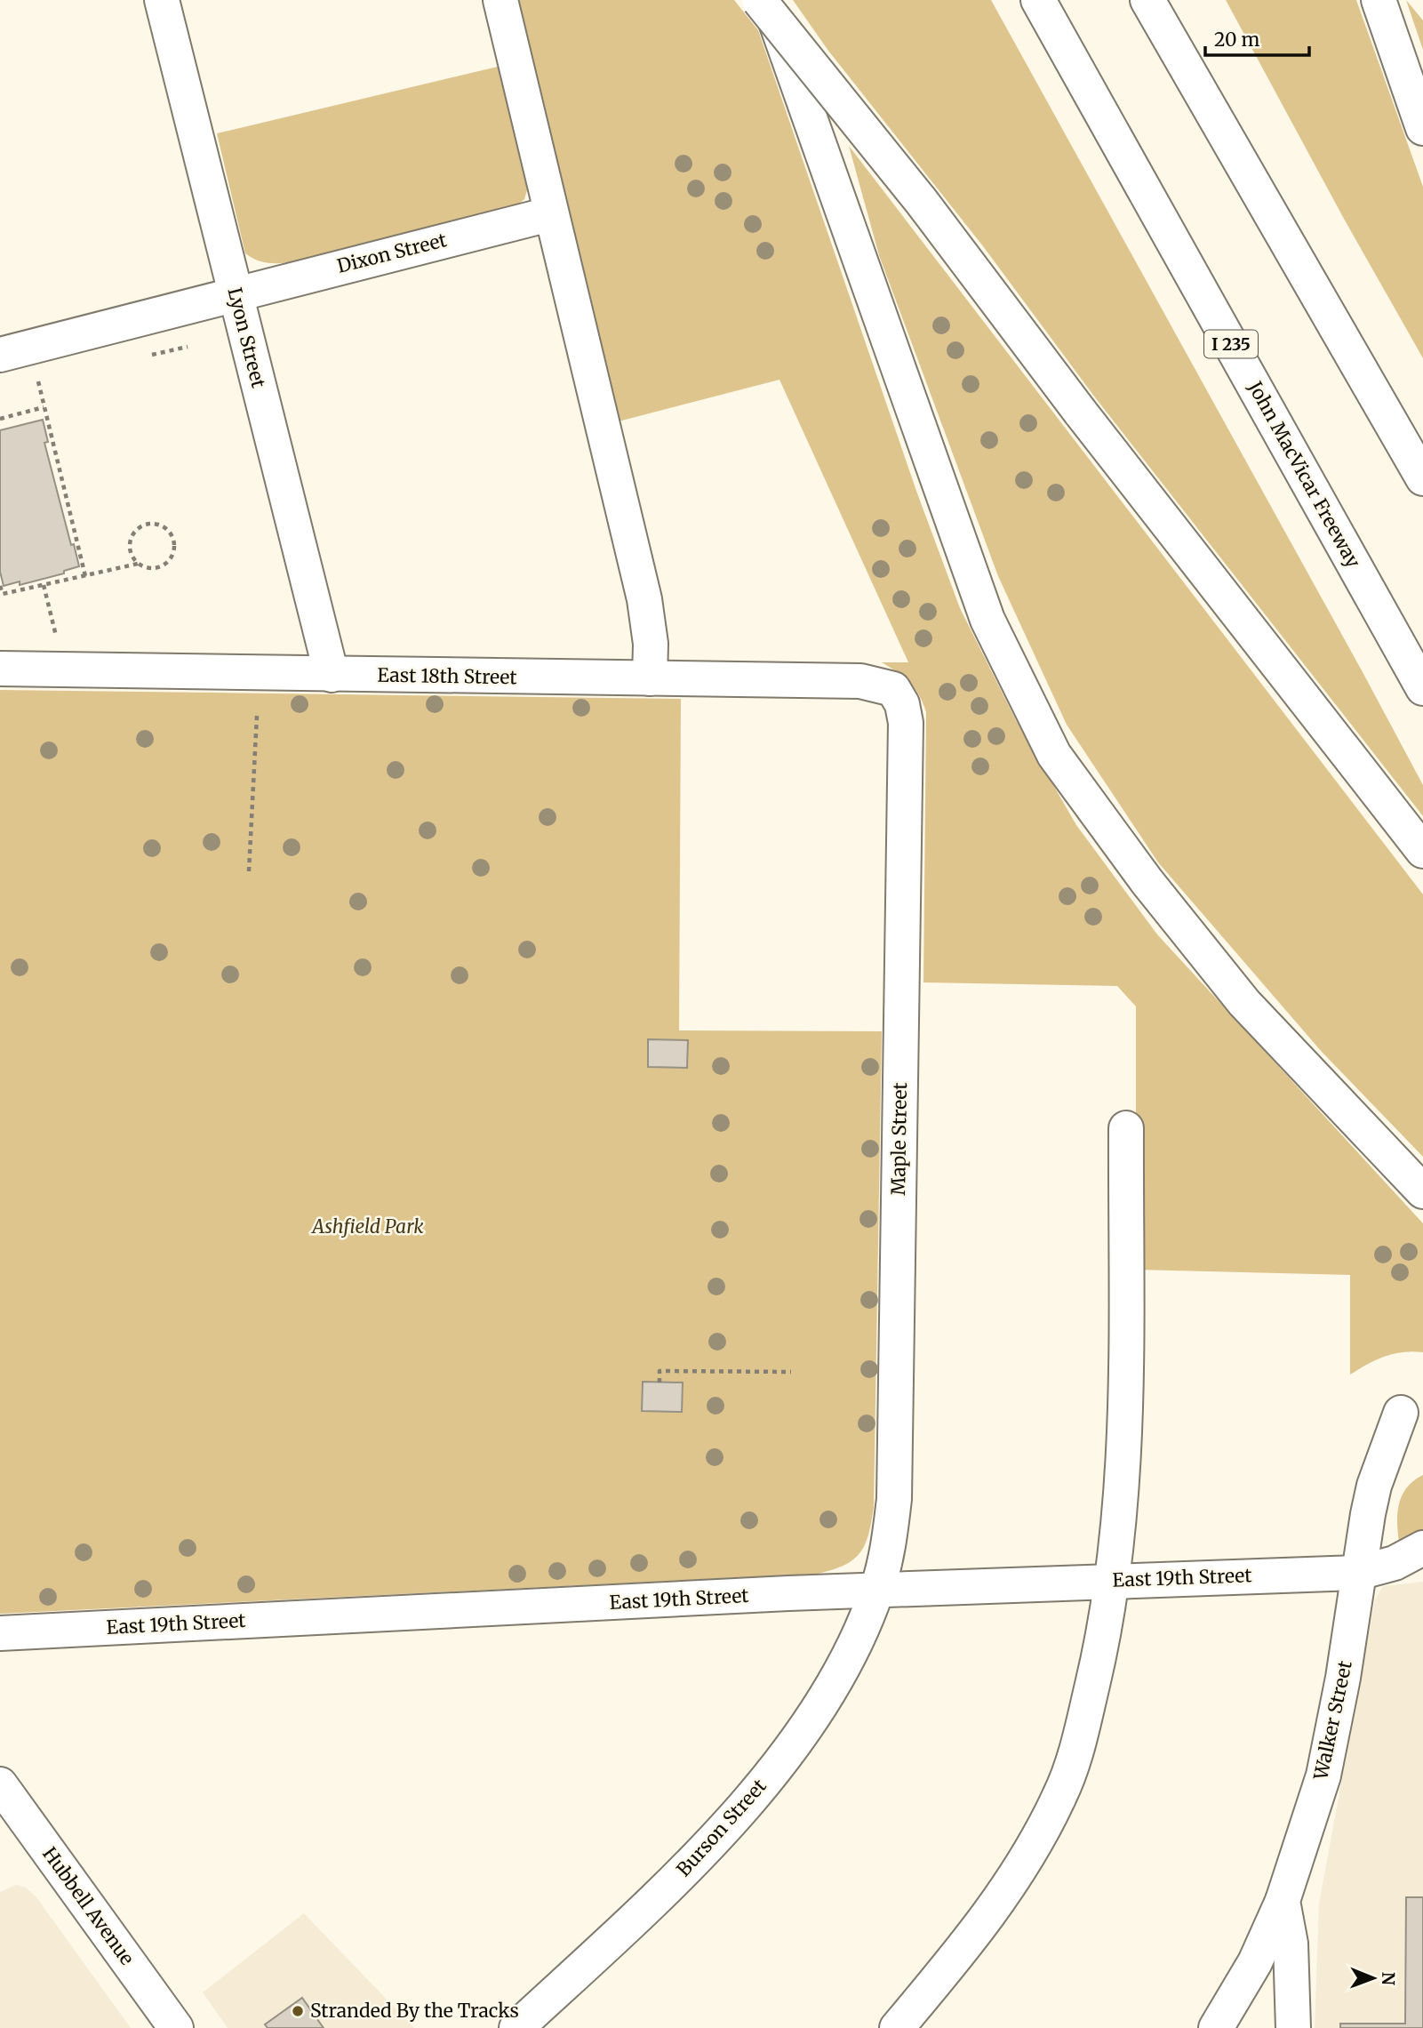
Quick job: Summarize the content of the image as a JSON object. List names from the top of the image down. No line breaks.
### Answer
{"streets":{"main road":["Dixon Street","Lyon Street","I 235","John MacVicar Freeway","East 18th Street","Maple Street","East 19th Street","Walker Street","Burson Street","Hubbell Avenue"]},"crossings":[["Dixon Street","Lyon Street"],["Lyon Street","East 18th Street"],["East 18th Street","Maple Street"],["Maple Street","East 19th Street"],["Maple Street","Burson Street"],["East 19th Street","Walker Street"],["East 19th Street","Burson Street"]],"parks":["Ashfield Park"],"places":["Stranded By the Tracks"],"scale_bar":"20 m","north":"right"}
